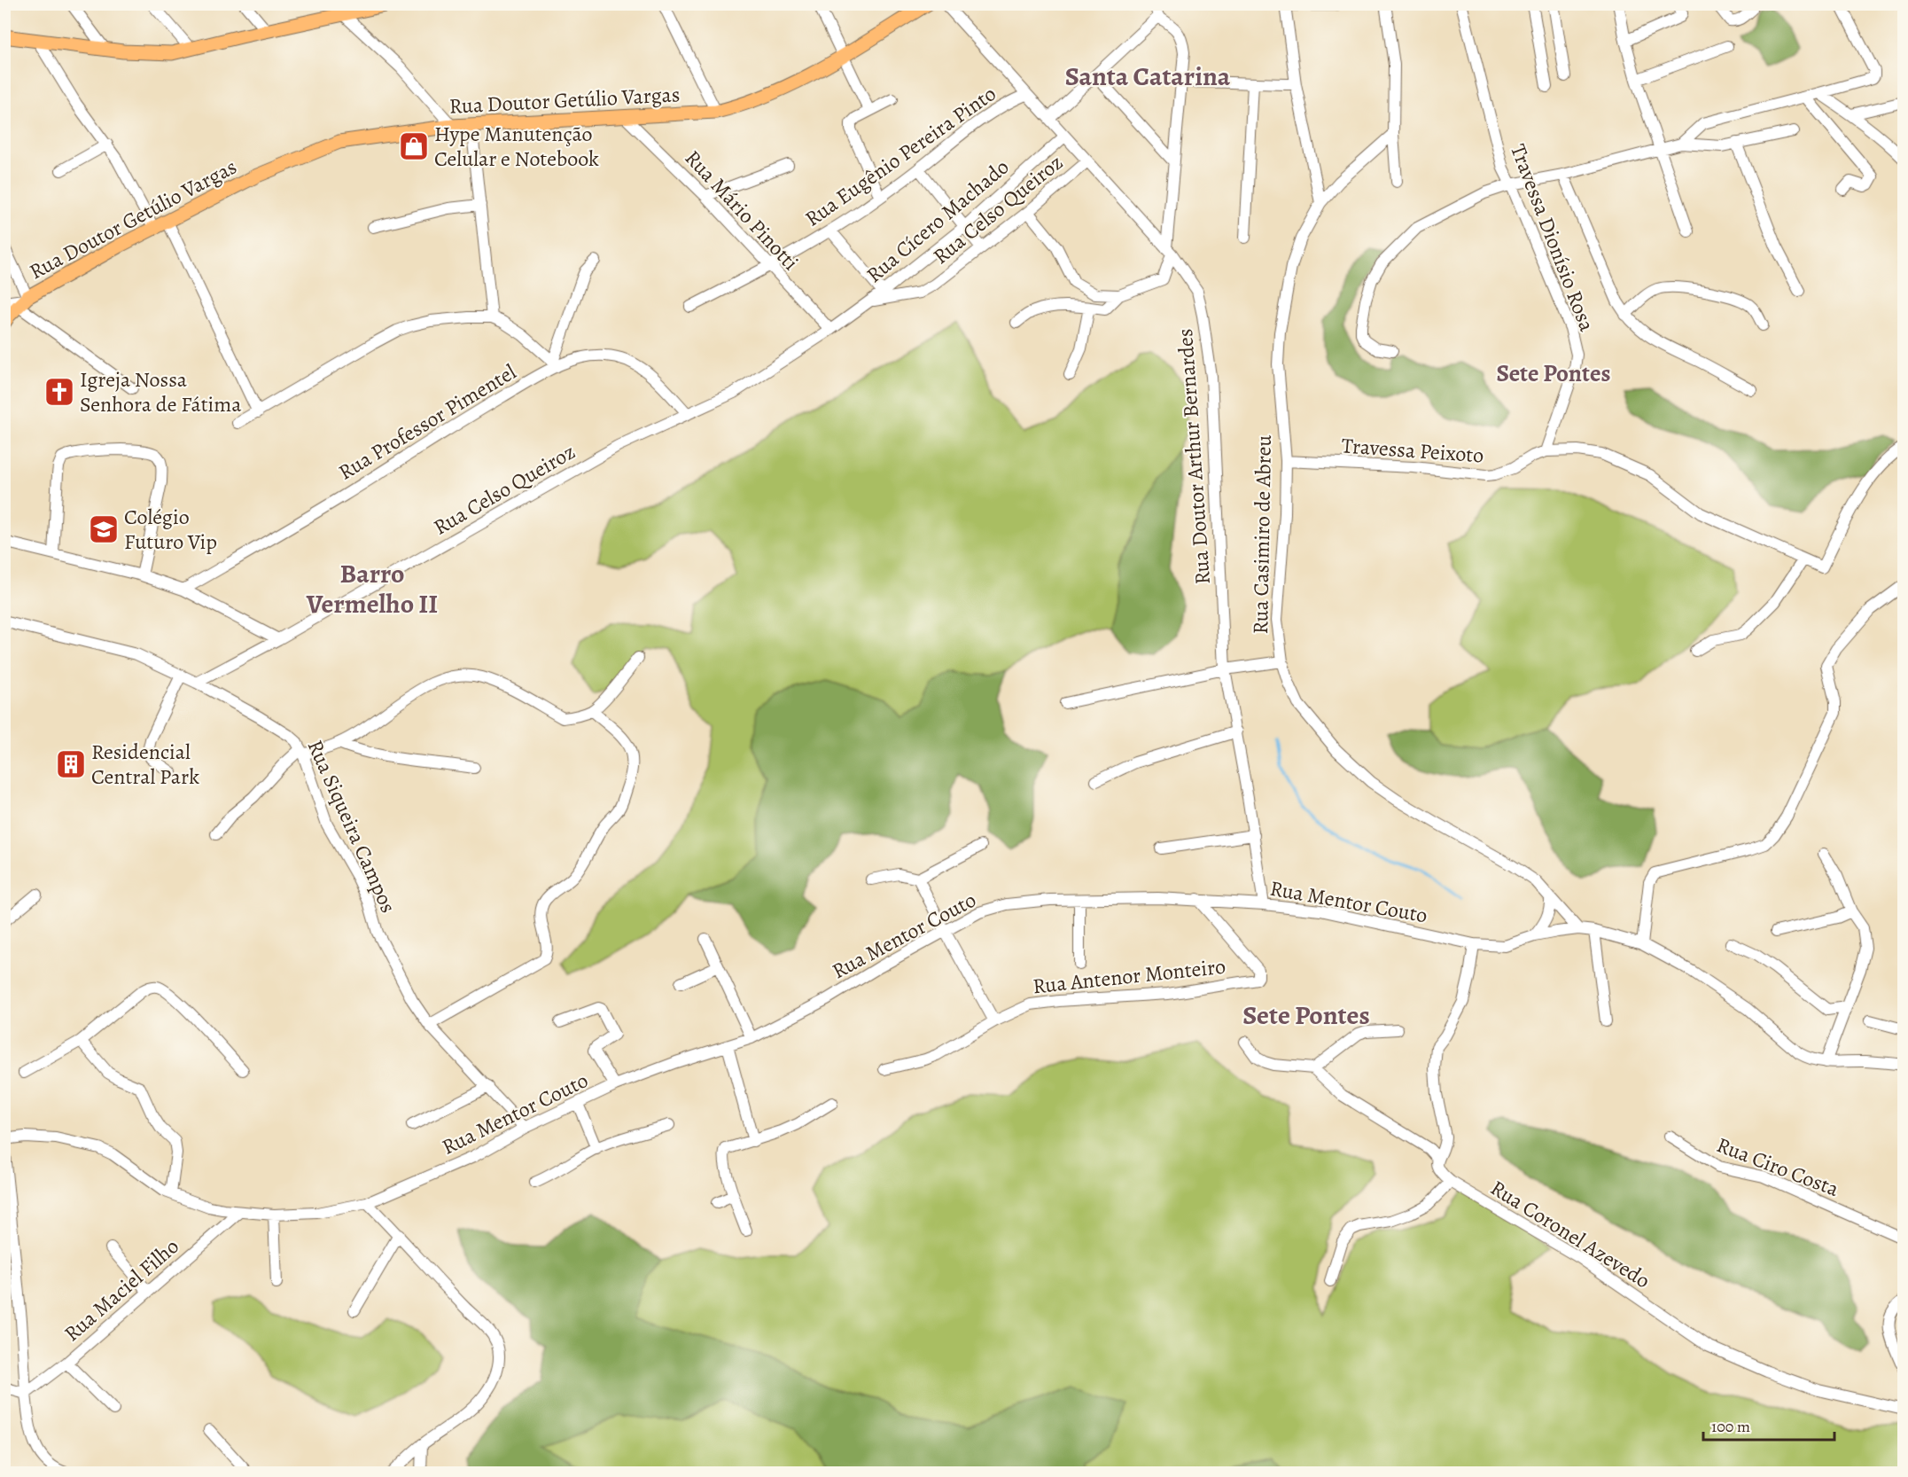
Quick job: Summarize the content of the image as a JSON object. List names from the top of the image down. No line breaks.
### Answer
{"streets":{"main road":["Rua Doutor Getúlio Vargas"],"street":["Rua Eugênio Pereira Pinto","Rua Celso Queiroz","Rua Mário Pinotti","Rua Cícero Machado","Travessa Dionísio Rosa","Rua Professor Pimentel","Travessa Peixoto","Rua Doutor Arthur Bernardes","Rua Casimiro de Abreu","Rua Siqueira Campos","Rua Mentor Couto","Rua Antenor Monteiro","Rua Ciro Costa","Rua Coronel Azevedo","Rua Maciel Filho"]},"crossings":[["Rua Doutor Getúlio Vargas","Rua Mário Pinotti"],["Rua Eugênio Pereira Pinto","Rua Mário Pinotti"],["Rua Eugênio Pereira Pinto","Rua Doutor Arthur Bernardes"],["Rua Celso Queiroz","Rua Mário Pinotti"],["Rua Celso Queiroz","Rua Cícero Machado"],["Rua Celso Queiroz","Rua Professor Pimentel"],["Rua Celso Queiroz","Rua Doutor Arthur Bernardes"],["Rua Celso Queiroz","Rua Siqueira Campos"],["Rua Mário Pinotti","Rua Cícero Machado"],["Rua Cícero Machado","Rua Doutor Arthur Bernardes"],["Travessa Dionísio Rosa","Travessa Peixoto"],["Travessa Peixoto","Rua Casimiro de Abreu"],["Rua Doutor Arthur Bernardes","Rua Mentor Couto"],["Rua Casimiro de Abreu","Rua Mentor Couto"],["Rua Siqueira Campos","Rua Mentor Couto"],["Rua Mentor Couto","Rua Antenor Monteiro"],["Rua Mentor Couto","Rua Maciel Filho"]],"districts":["Santa Catarina","Sete Pontes","Barro Vermelho II","Sete Pontes"],"places":{"shop":["Hype Manutenção Celular e Notebook"],"church":["Igreja Nossa Senhora de Fátima"],"school or university":["Colégio Futuro Vip"],"building":["Residencial Central Park"]},"scale_bar":"100 m"}
